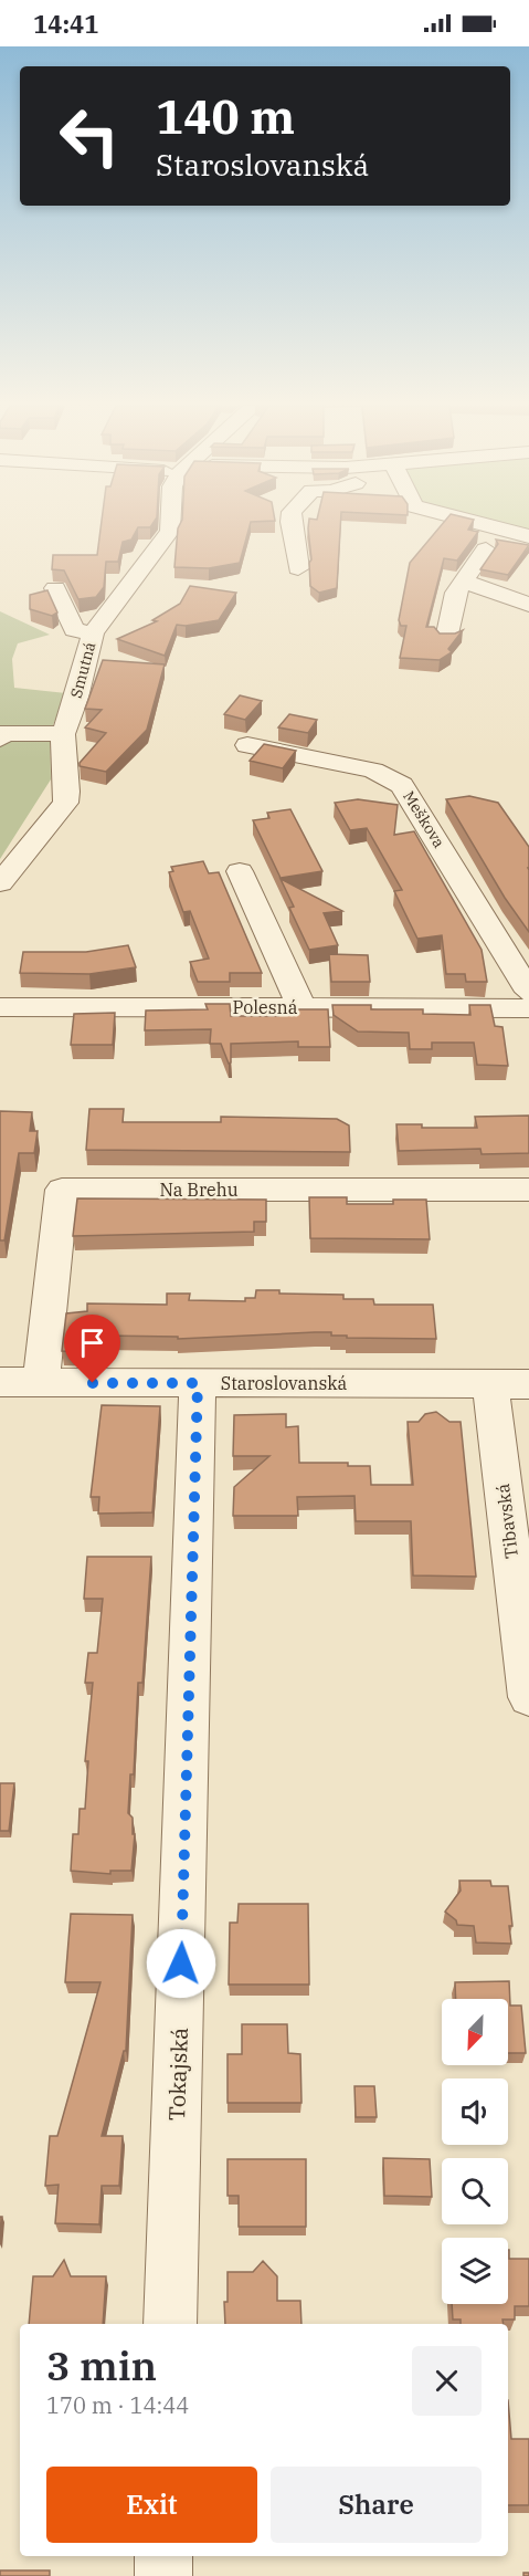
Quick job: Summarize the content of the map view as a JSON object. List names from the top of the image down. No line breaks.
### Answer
{"streets":{"street":["Smutná","Meškova","Polesná","Na Brehu","Staroslovanská","Tibavská","Tokajská"]},"crossings":[["Na Brehu","Staroslovanská"],["Staroslovanská","Tibavská"],["Staroslovanská","Tokajská"]],"north":"bottom left","page":{"status":"14:41","turn":["140 m","Staroslovanská"],"heading":["3 min","170 m · 14:44"],"buttons":["Exit","Share"]}}
